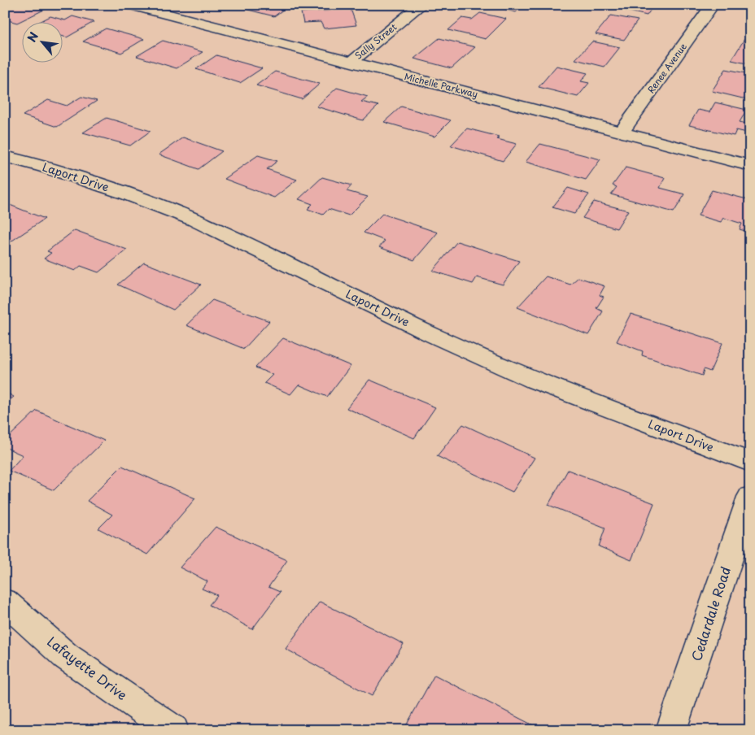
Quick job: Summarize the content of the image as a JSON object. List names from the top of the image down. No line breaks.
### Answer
{"streets":{"street":["Sally Street","Renee Avenue","Michelle Parkway","Laport Drive","Cedardale Road","Lafayette Drive"]},"crossings":[["Sally Street","Michelle Parkway"],["Renee Avenue","Michelle Parkway"]],"north":"top left"}
